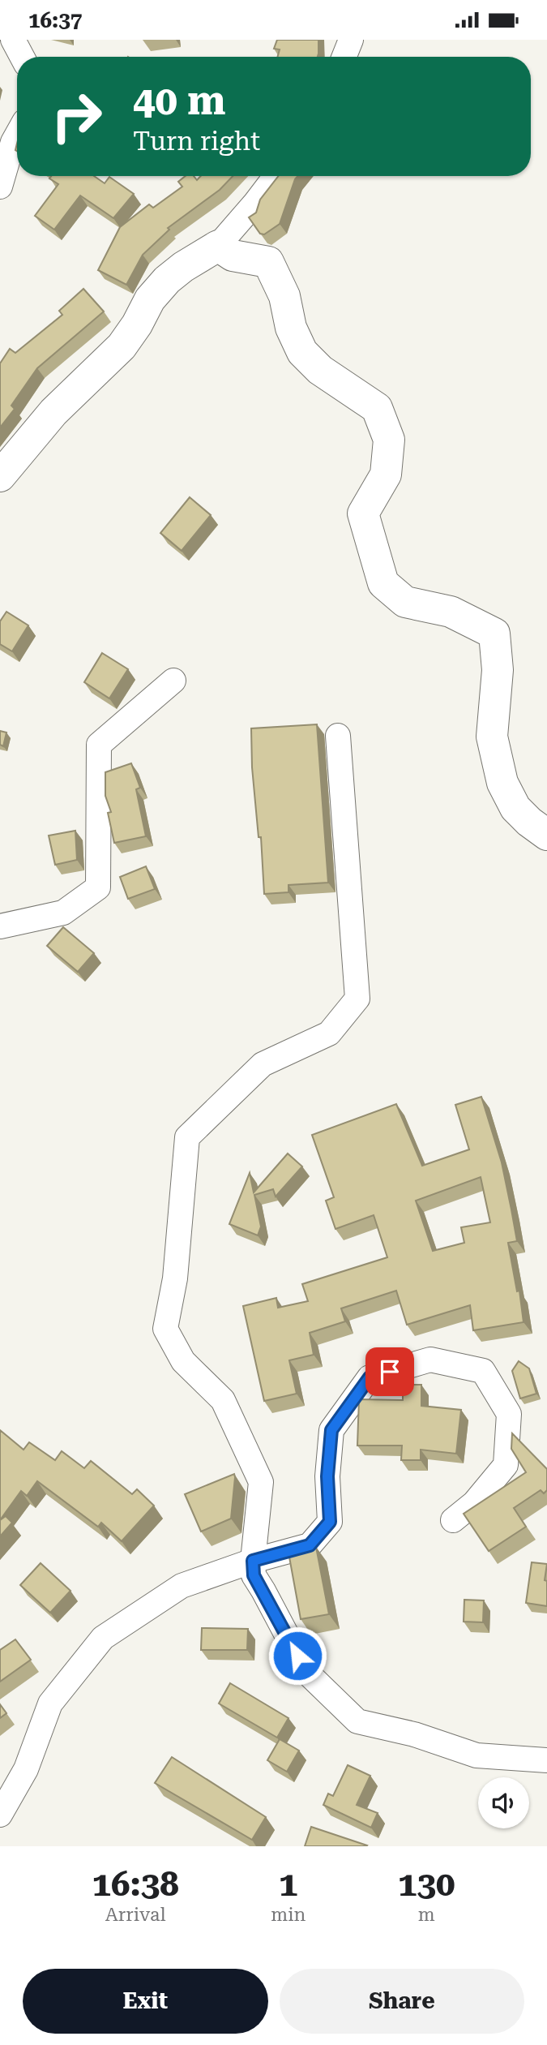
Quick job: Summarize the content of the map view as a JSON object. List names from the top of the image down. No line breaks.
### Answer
{"page":{"status":"16:37","turn":["40 m","Turn right"],"eta":["16:38","Arrival","1","min","130","m"],"buttons":["Exit","Share"]}}
